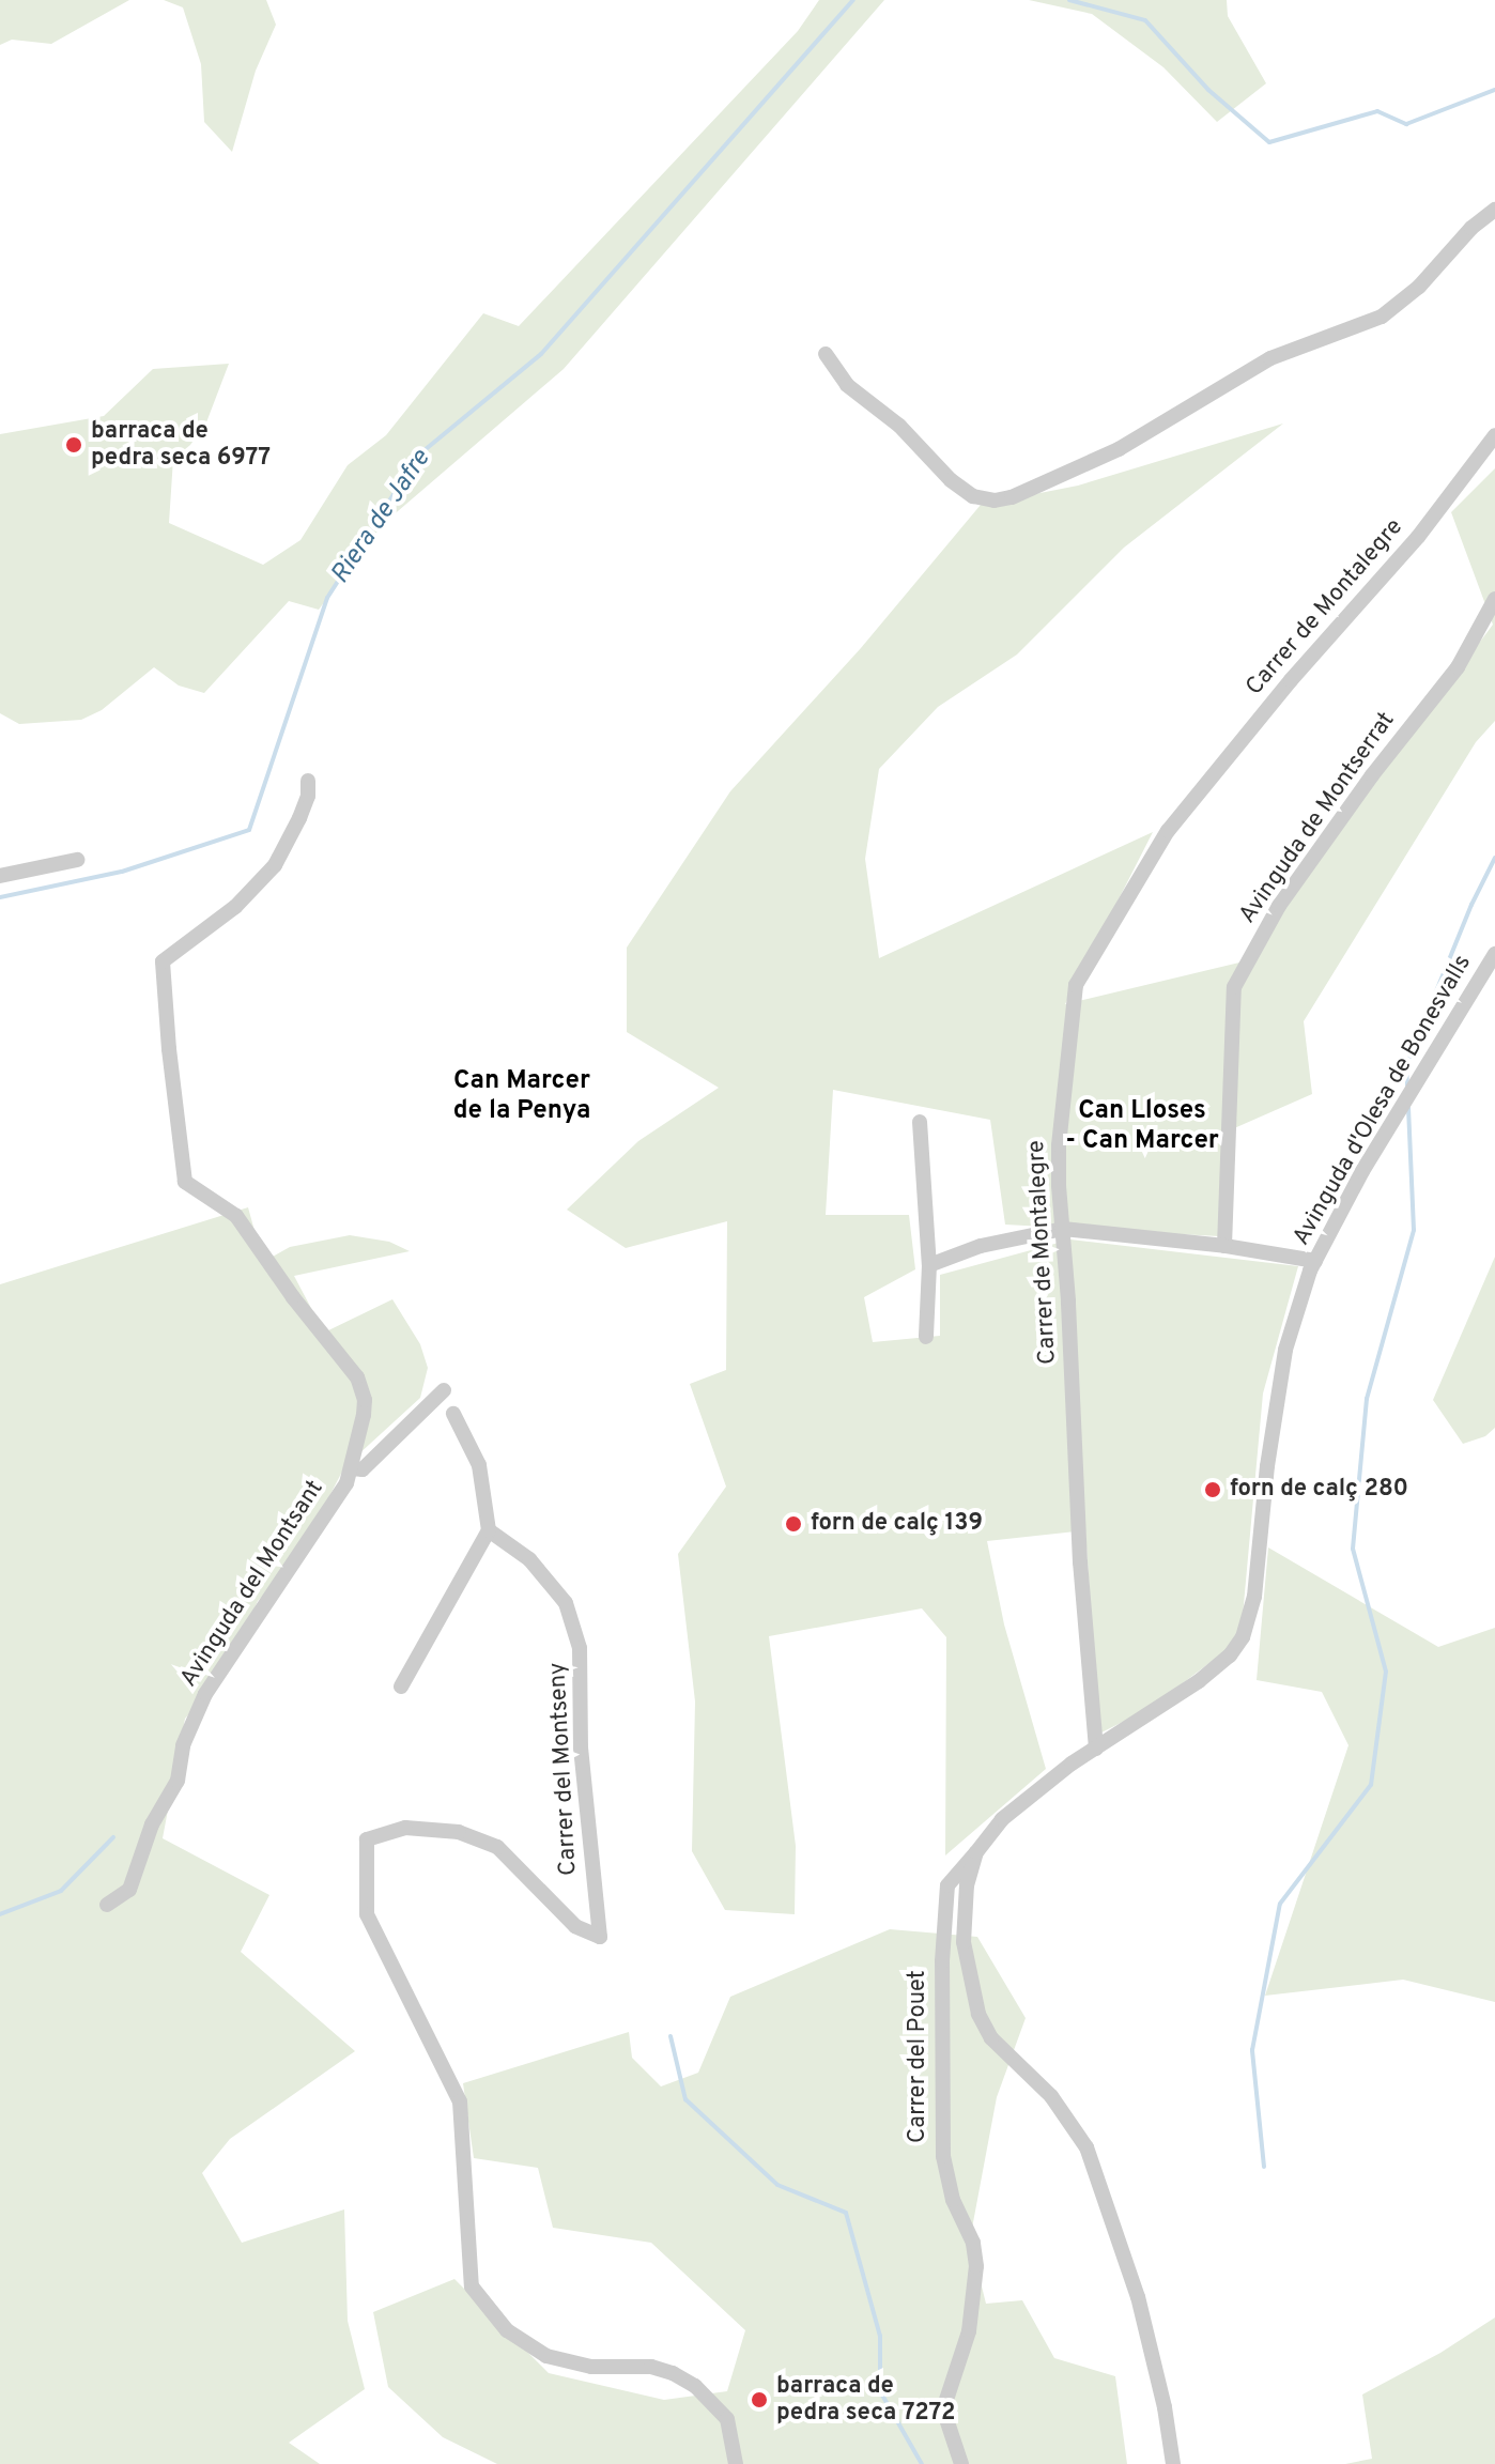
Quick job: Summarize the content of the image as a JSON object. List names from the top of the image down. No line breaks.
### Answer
{"streets":{"street":["Carrer de Montalegre","Avinguda de Montserrat","Avinguda d'Olesa de Bonesvalls","Avinguda del Montsant","Carrer del Montseny","Carrer del Pouet"]},"crossings":[["Carrer de Montalegre","Avinguda d'Olesa de Bonesvalls"],["Avinguda d'Olesa de Bonesvalls","Carrer del Pouet"]],"districts":["Can Marcer de la Penya","Can Lloses - Can Marcer"],"water":["Riera de Jafre"],"places":["barraca de pedra seca 6977","forn de calç 280","forn de calç 139","barraca de pedra seca 7272"]}
